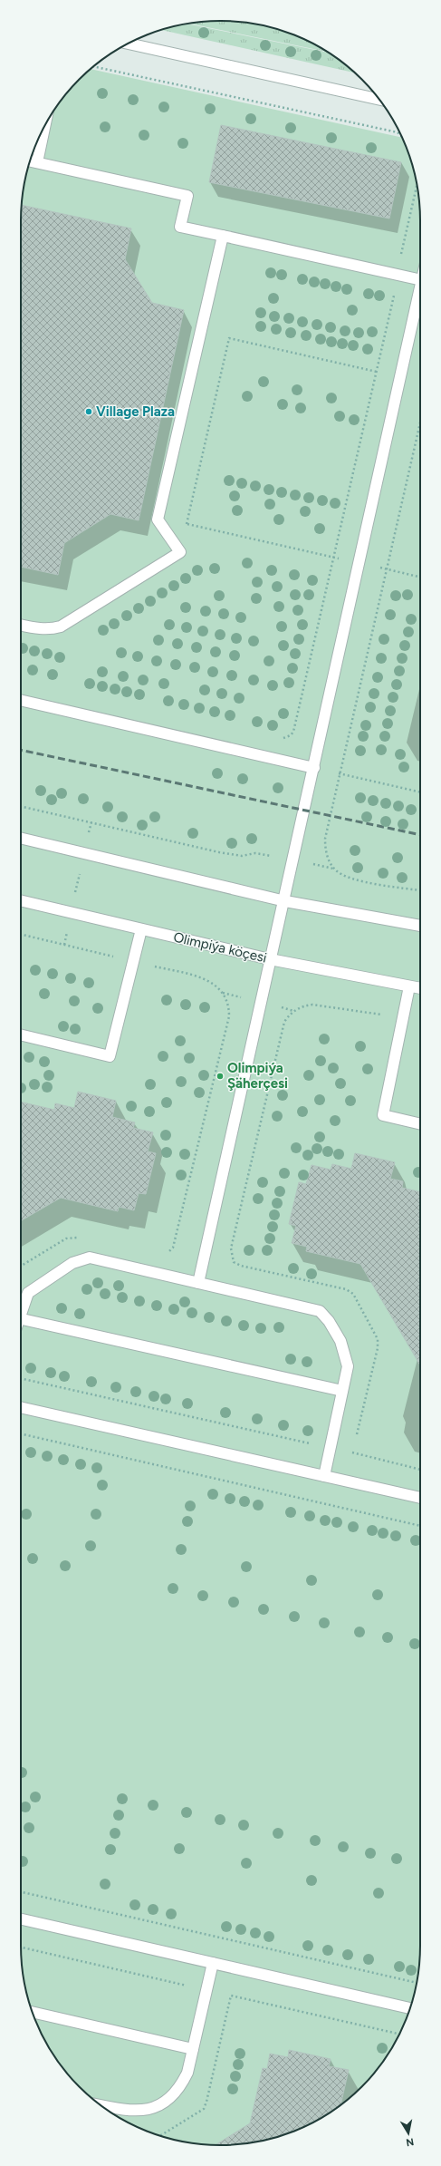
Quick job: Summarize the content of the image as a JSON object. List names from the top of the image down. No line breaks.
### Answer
{"streets":{"street":["Olimpiýa köçesi"]},"places":["Village Plaza","Olimpiýa Şäherçesi"],"north":"bottom"}
